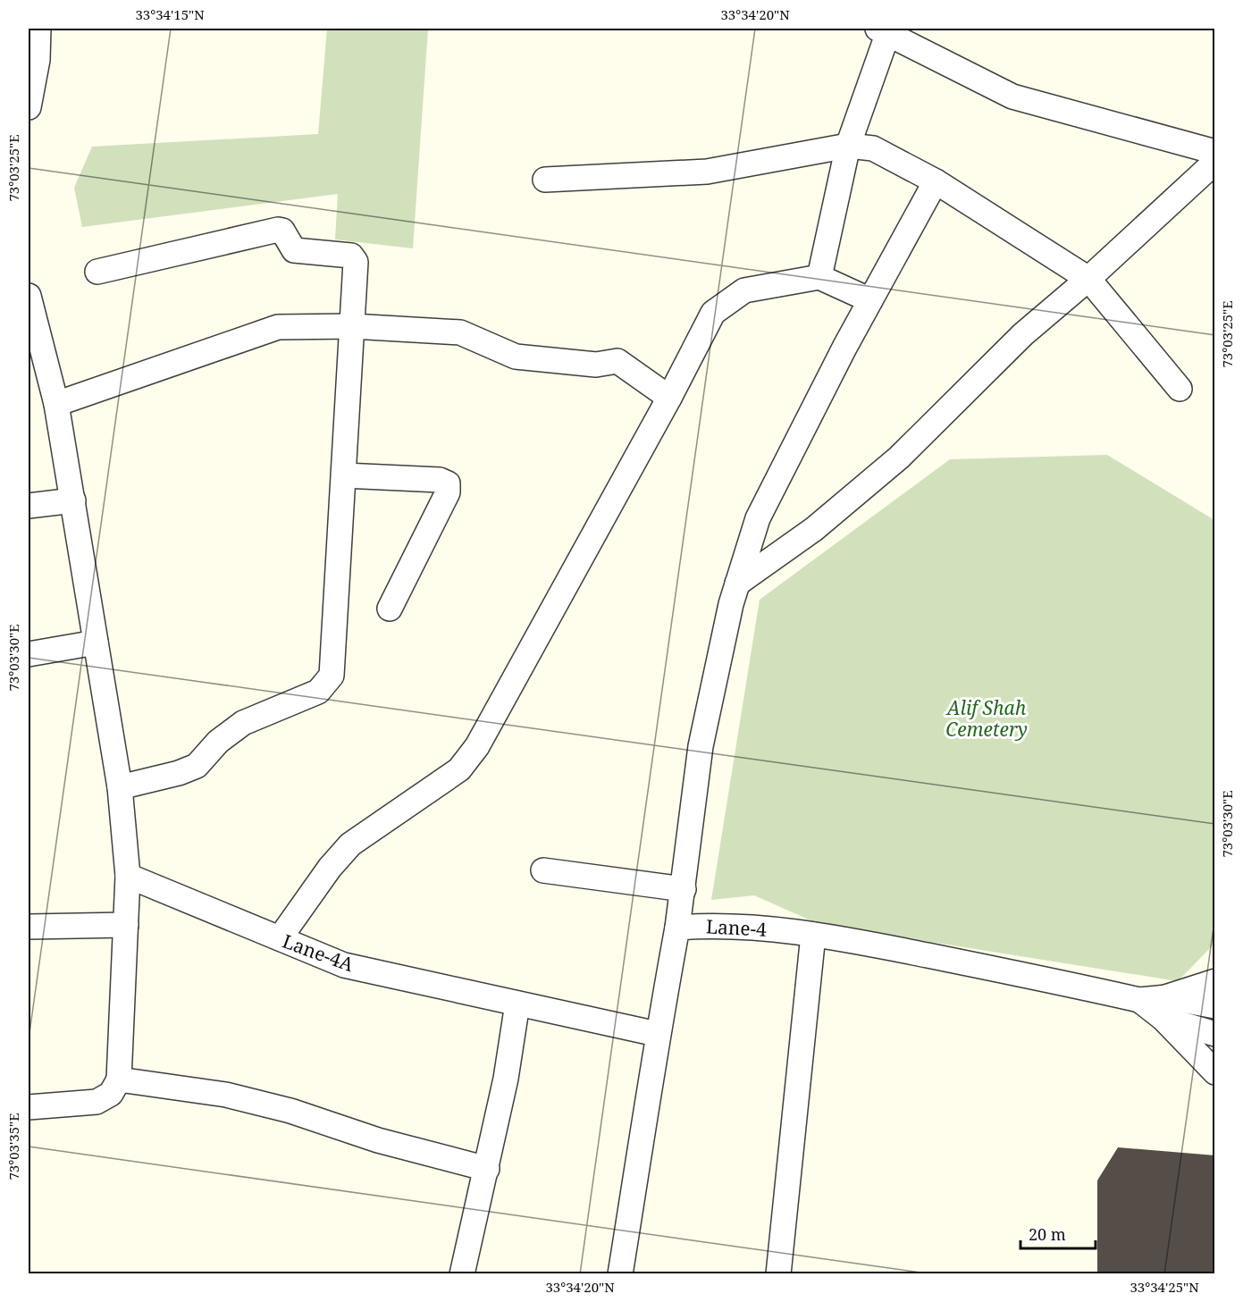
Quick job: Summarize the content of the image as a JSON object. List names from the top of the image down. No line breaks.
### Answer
{"streets":{"street":["Lane-4","Lane-4A"]},"parks":["Alif Shah Cemetery"],"scale_bar":"20 m","coordinates":["33°34'15\"N","33°34'20\"N","73°03'25\"E","73°03'30\"E","73°03'35\"E","33°34'25\"N"]}
